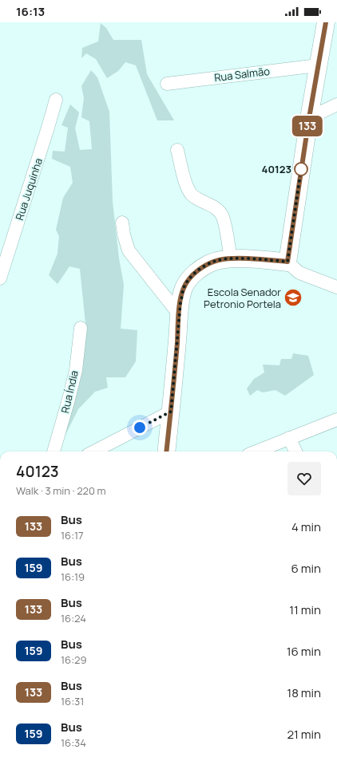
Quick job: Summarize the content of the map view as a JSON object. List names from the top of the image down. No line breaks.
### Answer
{"streets":{"street":["Rua Salmão","Rua Juquinha","Rua Índia"]},"places":{"other":["40123"],"school or university":["Escola Senador Petronio Portela"]},"lines":["bus line 133"],"page":{"status":"16:13","on_map":"133","heading":["40123","Walk · 3 min · 220 m"],"list":[{"mark":"133","name":"Bus","note":"16:17","value":"4 min"},{"mark":"159","name":"Bus","note":"16:19","value":"6 min"},{"mark":"133","name":"Bus","note":"16:24","value":"11 min"},{"mark":"159","name":"Bus","note":"16:29","value":"16 min"},{"mark":"133","name":"Bus","note":"16:31","value":"18 min"},{"mark":"159","name":"Bus","note":"16:34","value":"21 min"}]}}
